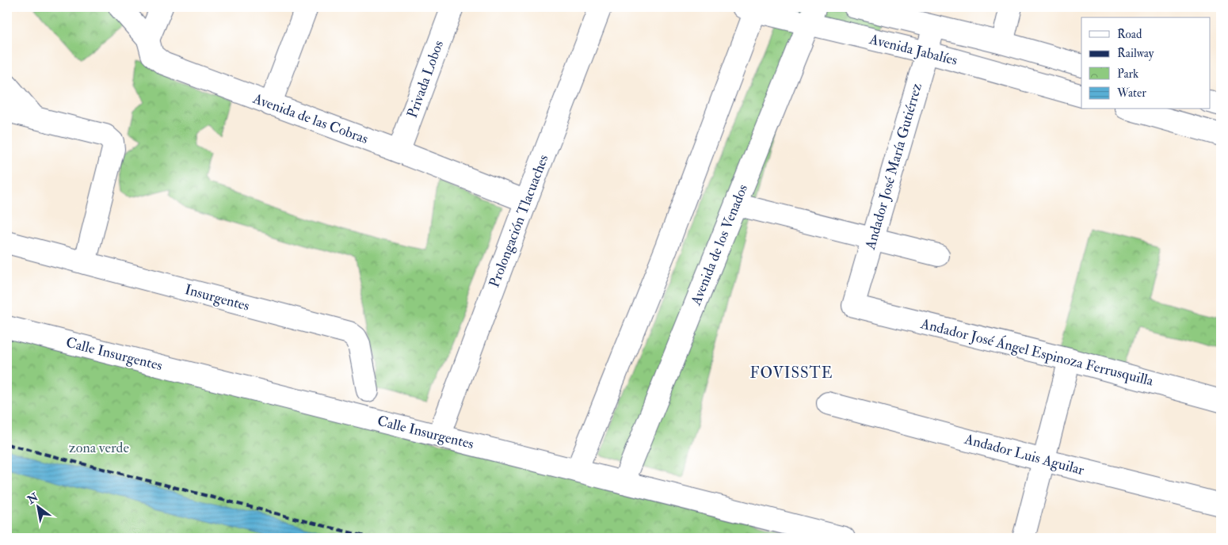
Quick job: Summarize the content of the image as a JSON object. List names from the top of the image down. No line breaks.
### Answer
{"streets":{"street":["Avenida Jabalíes","Privada Lobos","Avenida de las Cobras","Andador José María Gutiérrez","Prolongación Tlacuaches","Avenida de los Venados","Insurgentes","Andador José Ángel Espinoza Ferrusquilla","Calle Insurgentes","Andador Luis Aguilar"]},"crossings":[["Avenida Jabalíes","Andador José María Gutiérrez"],["Avenida Jabalíes","Avenida de los Venados"],["Privada Lobos","Avenida de las Cobras"],["Avenida de las Cobras","Prolongación Tlacuaches"],["Andador José María Gutiérrez","Andador José Ángel Espinoza Ferrusquilla"],["Prolongación Tlacuaches","Calle Insurgentes"],["Avenida de los Venados","Calle Insurgentes"]],"districts":["FOVISSTE"],"parks":["zona verde"],"legend":["Road","Railway","Park","Water"],"north":"top left"}
